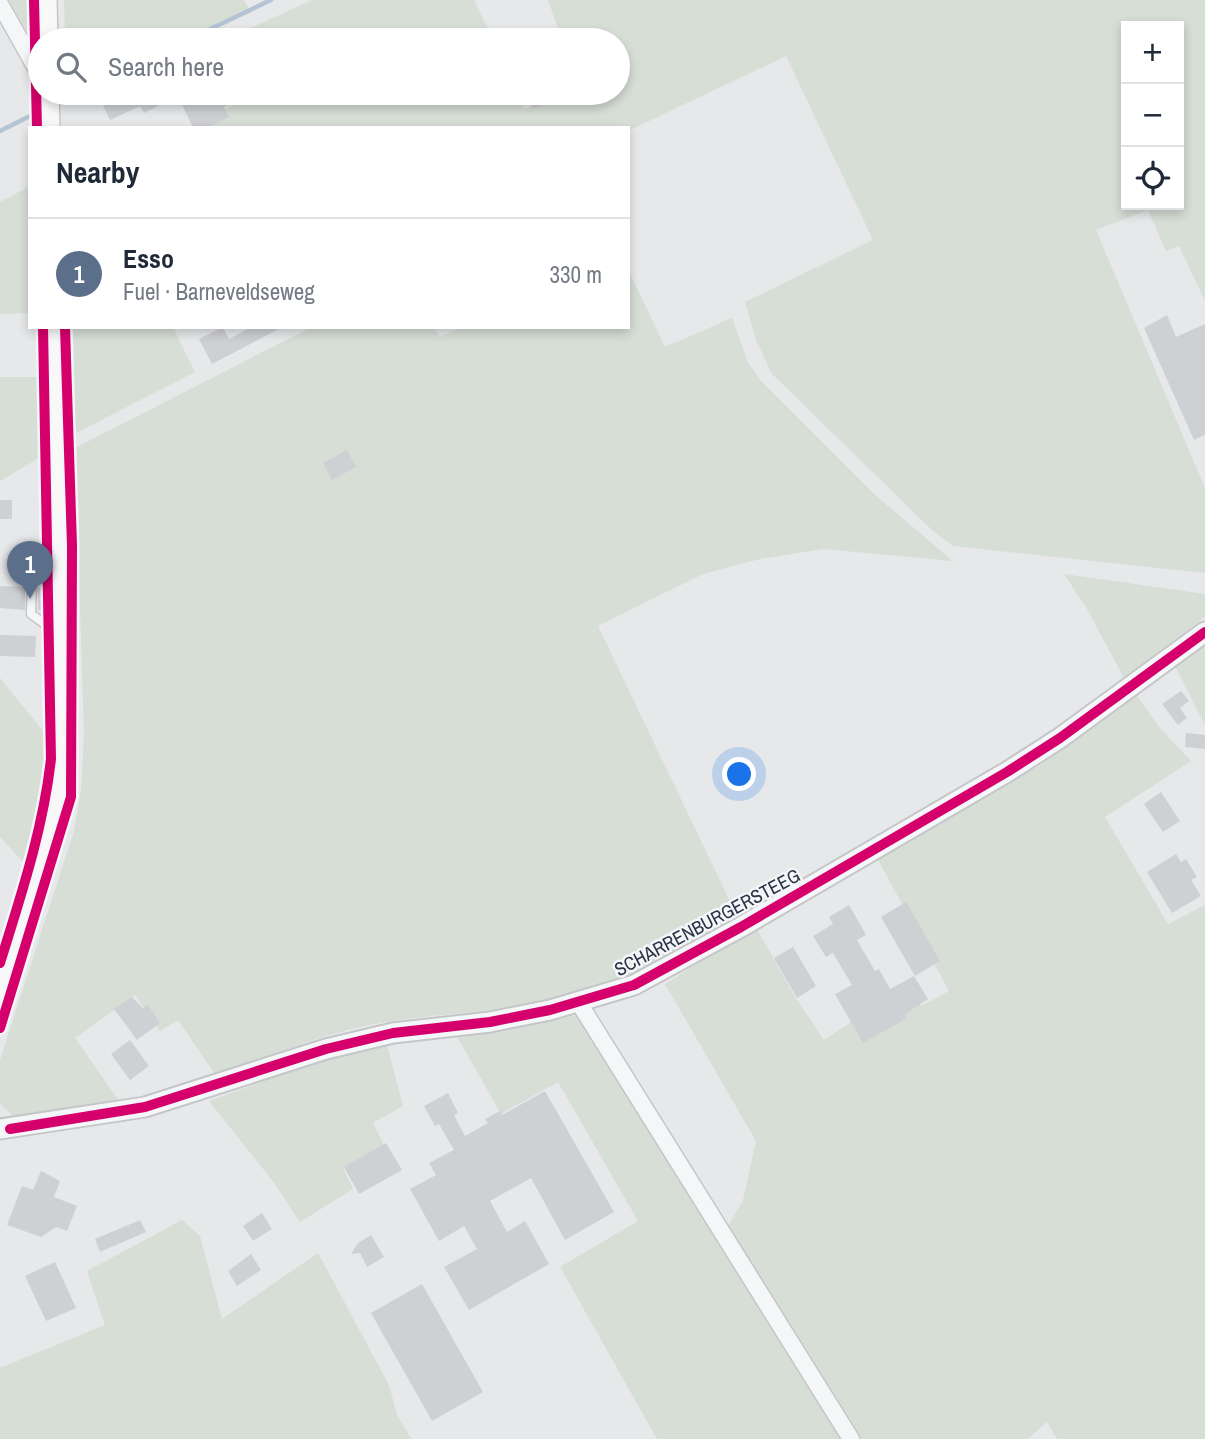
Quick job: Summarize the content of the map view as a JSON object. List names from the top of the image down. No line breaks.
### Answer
{"streets":{"street":["SCHARRENBURGERSTEEG"]},"page":{"map_buttons":["+","−"],"search":"Search here","heading":"Nearby","list":[{"mark":"1","name":"Esso","note":"Fuel · Barneveldseweg","value":"330 m"}],"pins":"1"}}
